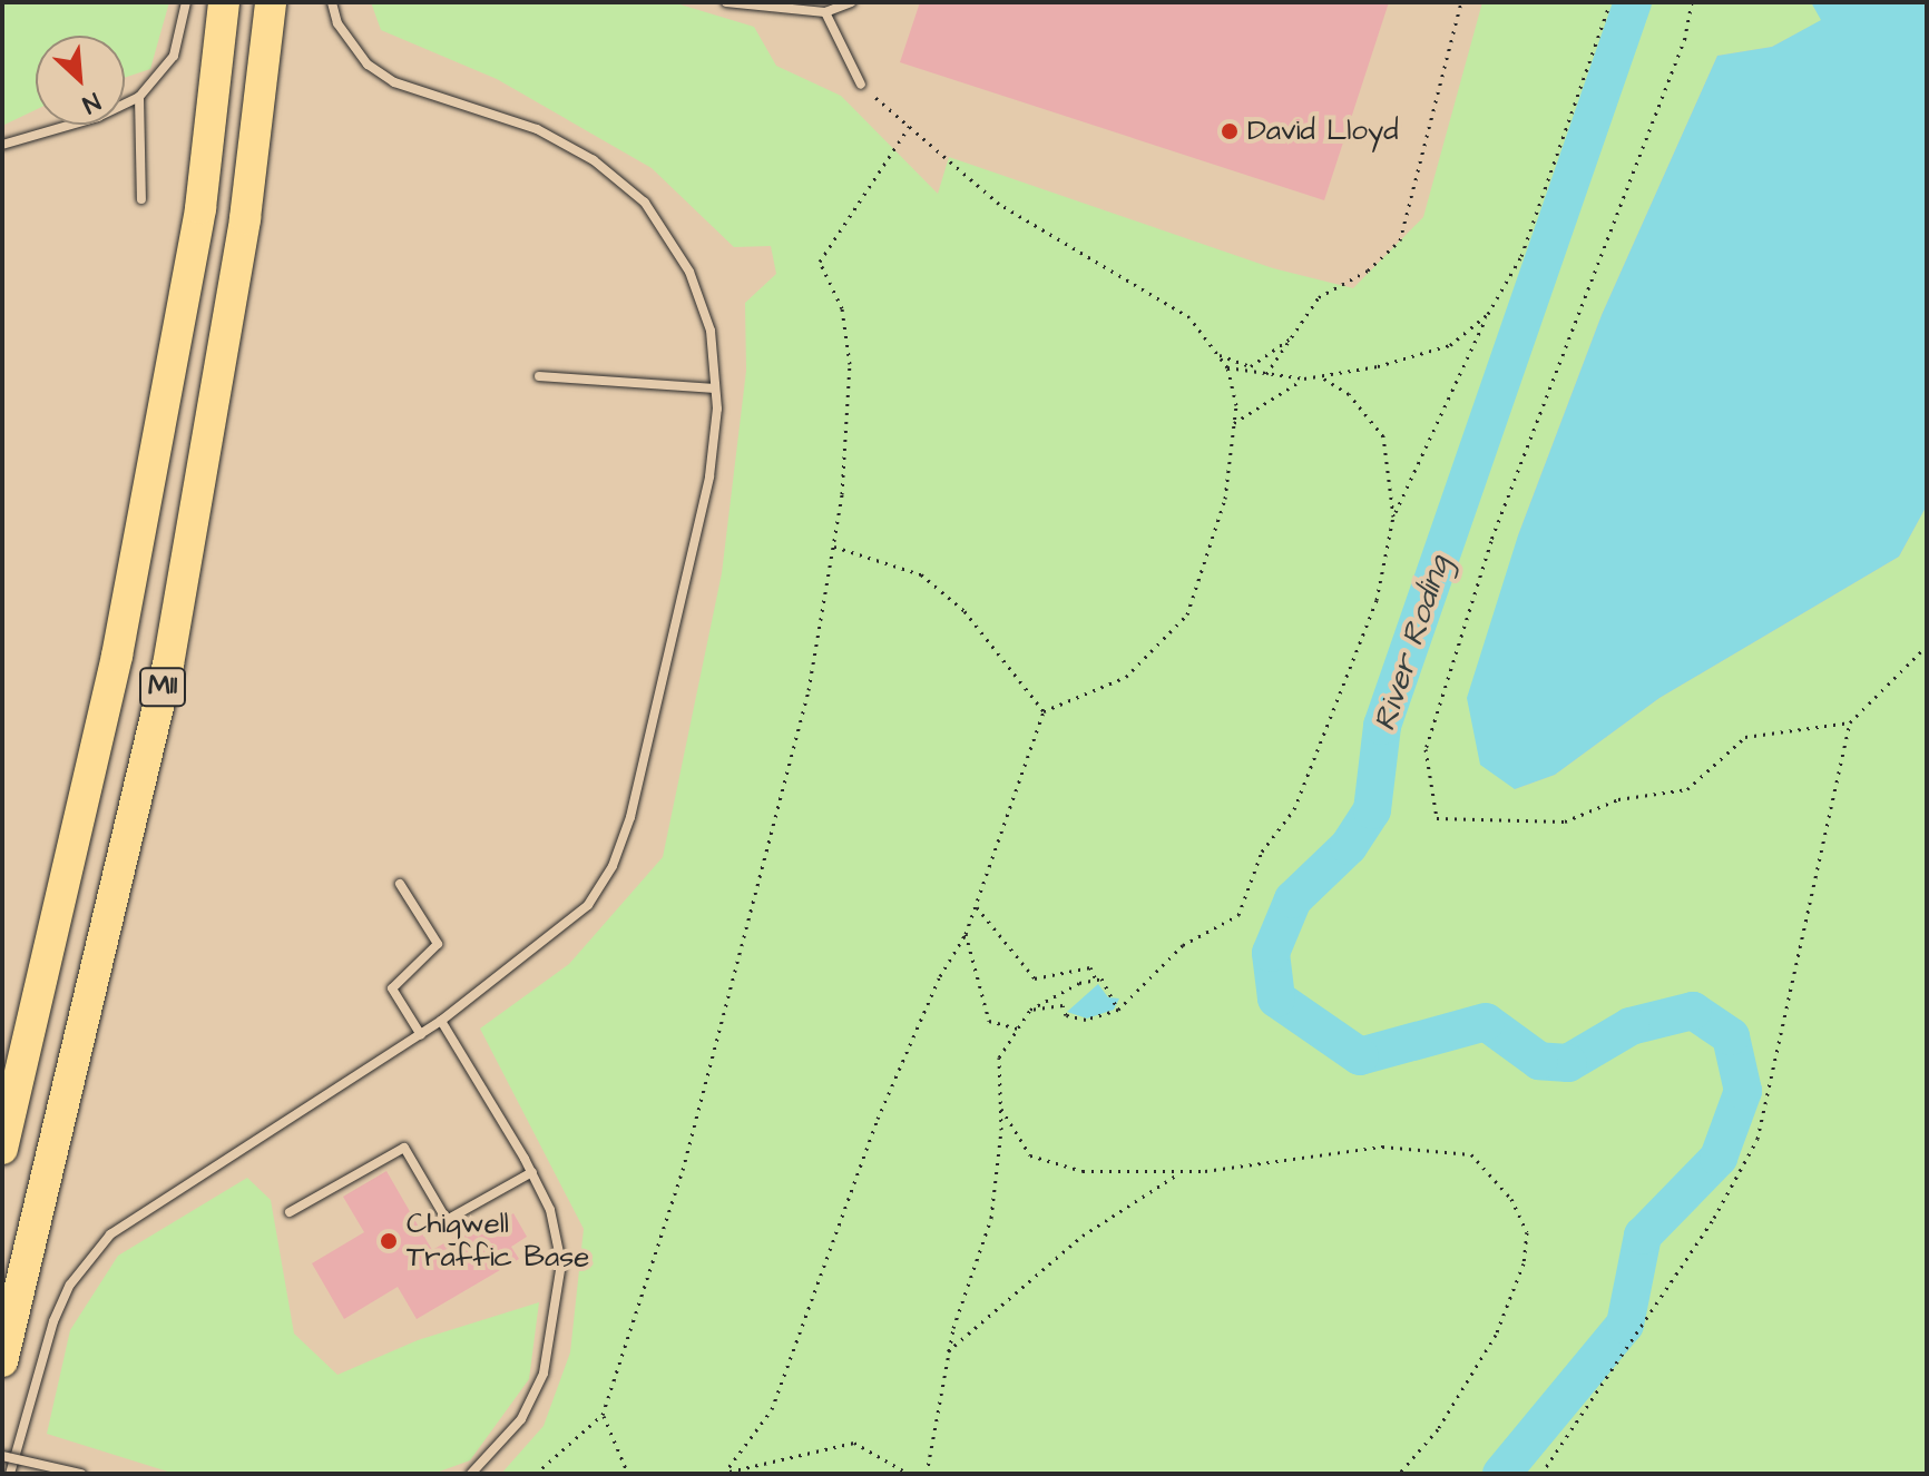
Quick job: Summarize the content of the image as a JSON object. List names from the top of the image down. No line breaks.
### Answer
{"streets":{"highway":["M11"]},"water":["River Roding"],"places":["David Lloyd","Chigwell Traffic Base"],"north":"bottom right"}
